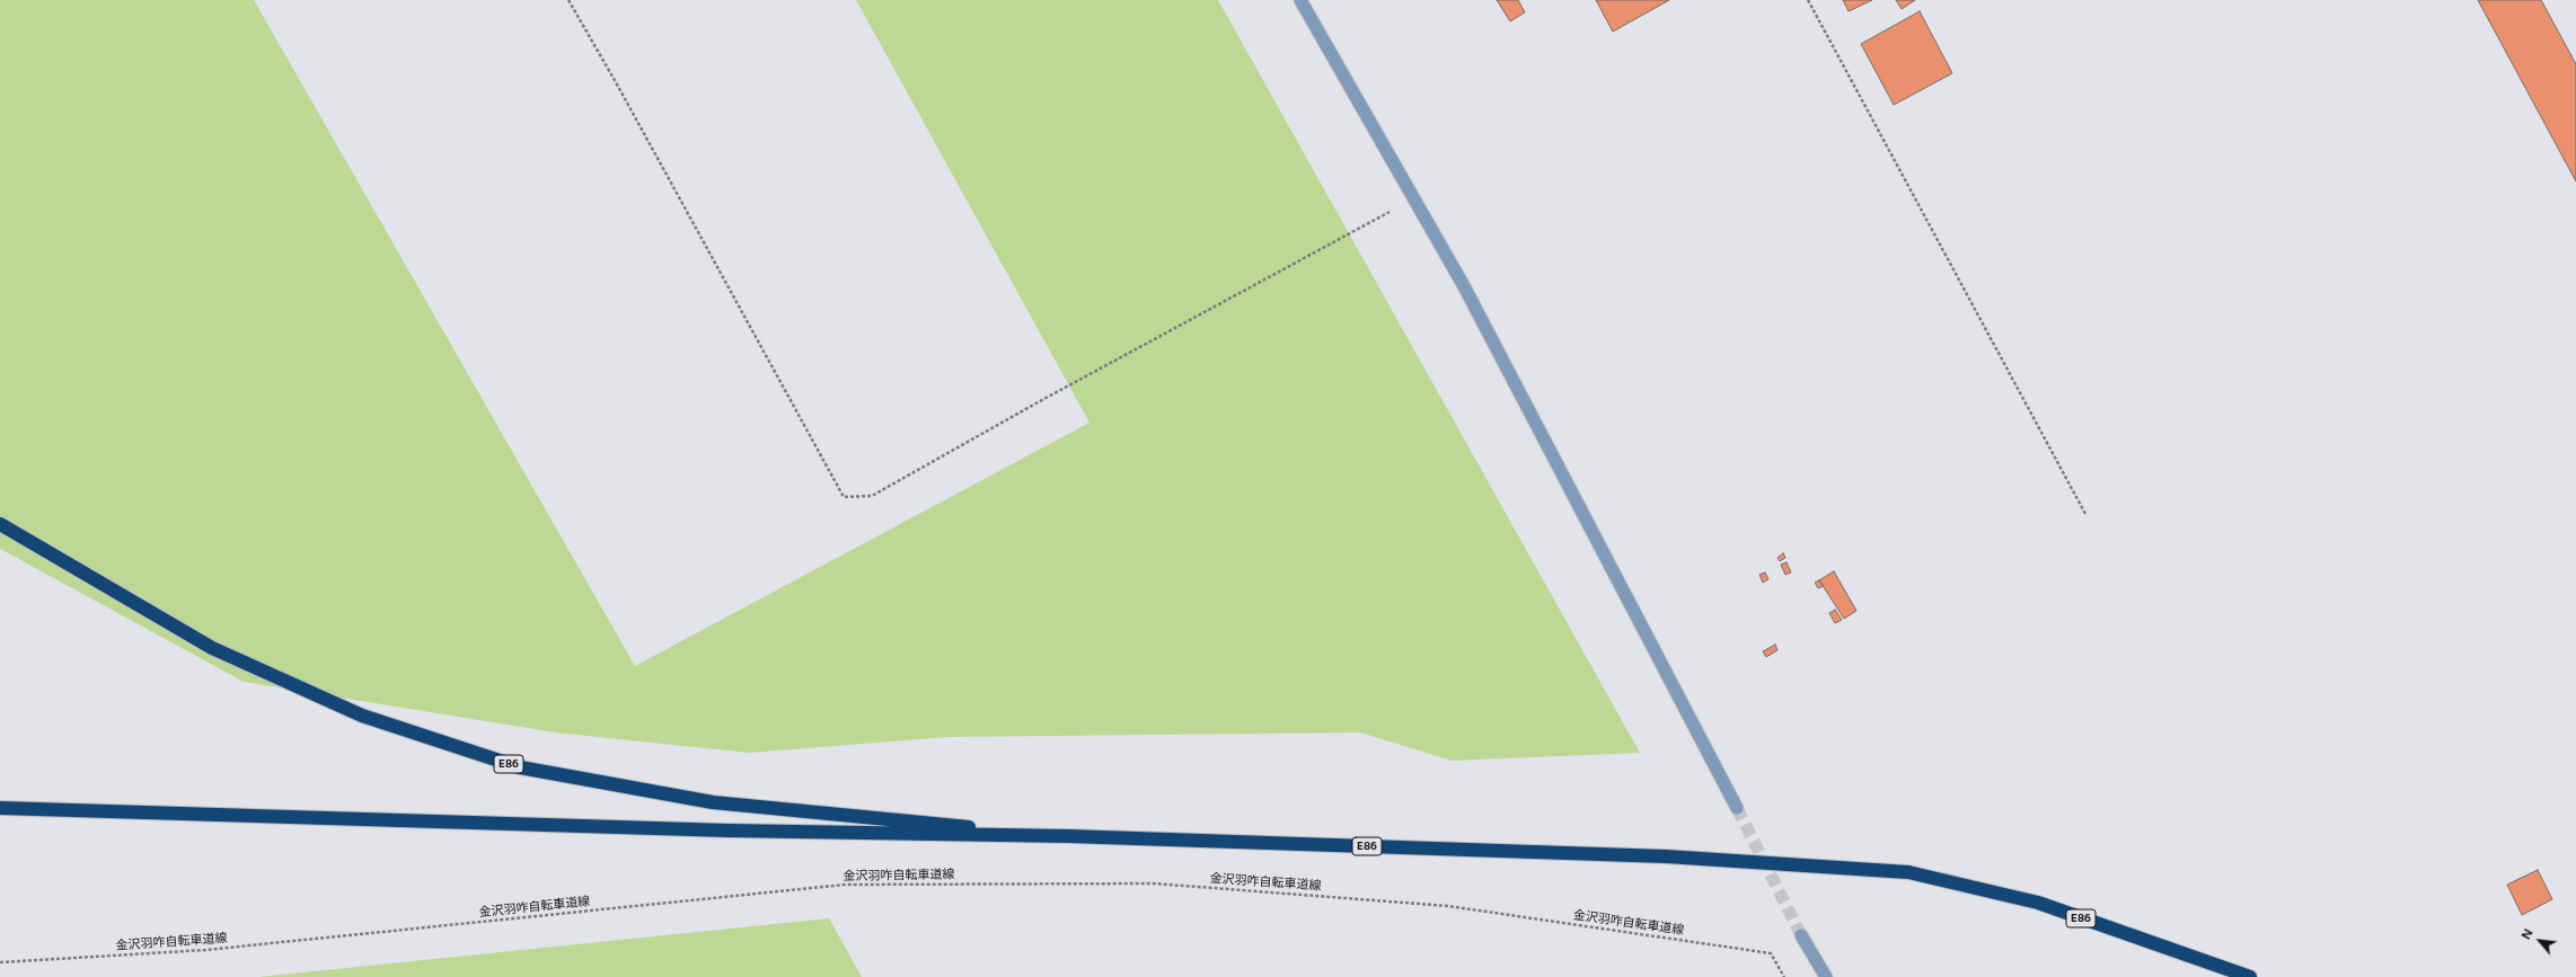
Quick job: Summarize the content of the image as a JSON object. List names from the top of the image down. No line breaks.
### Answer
{"streets":{"highway":["E86"],"path":["金沢羽咋自転車道線"]},"north":"top left"}
